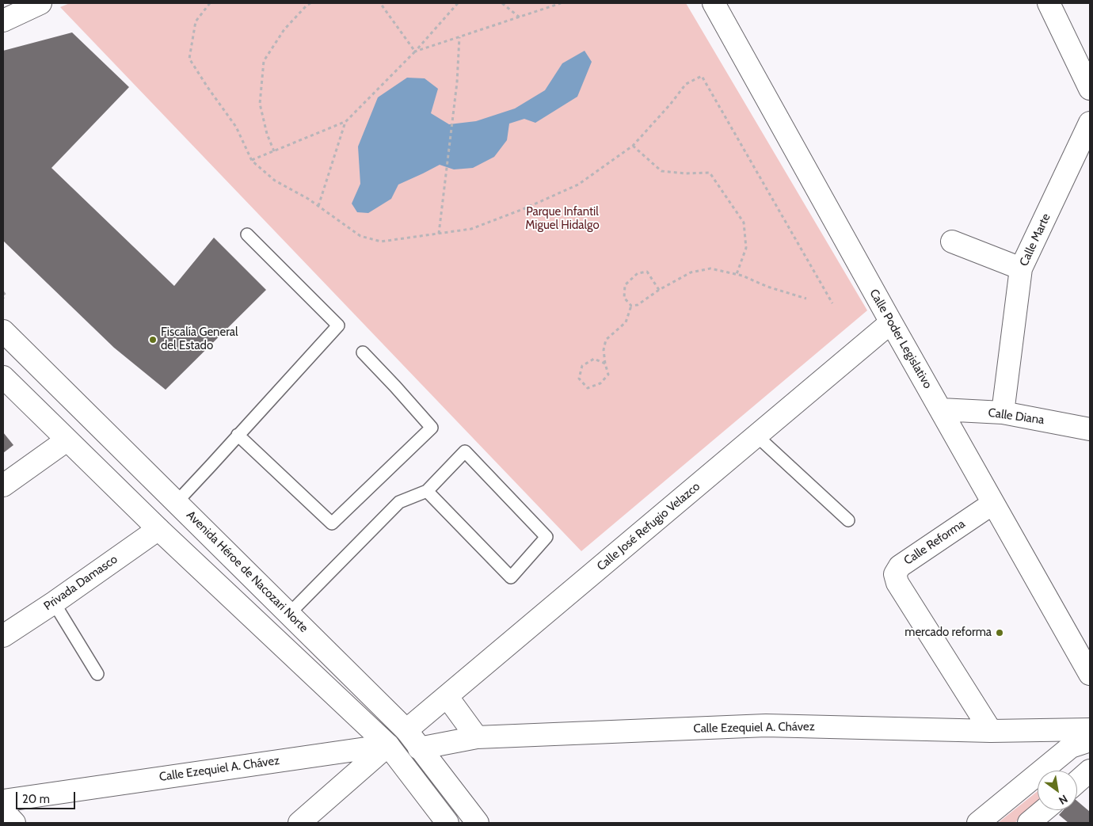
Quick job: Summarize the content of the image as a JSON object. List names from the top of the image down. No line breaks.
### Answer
{"streets":{"street":["Calle Marte","Calle Poder Legislativo","Calle Diana","Calle José Refugio Velazco","Calle Reforma","Avenida Héroe de Nacozari Norte","Privada Damasco","Calle Ezequiel A. Chávez"]},"crossings":[["Calle Marte","Calle Diana"],["Calle Poder Legislativo","Calle Diana"],["Calle Poder Legislativo","Calle José Refugio Velazco"],["Calle Poder Legislativo","Calle Reforma"],["Calle José Refugio Velazco","Avenida Héroe de Nacozari Norte"],["Calle Reforma","Calle Ezequiel A. Chávez"],["Avenida Héroe de Nacozari Norte","Calle Ezequiel A. Chávez"]],"parks":["Parque Infantil Miguel Hidalgo"],"places":["Fiscalía General del Estado","mercado reforma"],"scale_bar":"20 m","north":"bottom right"}
